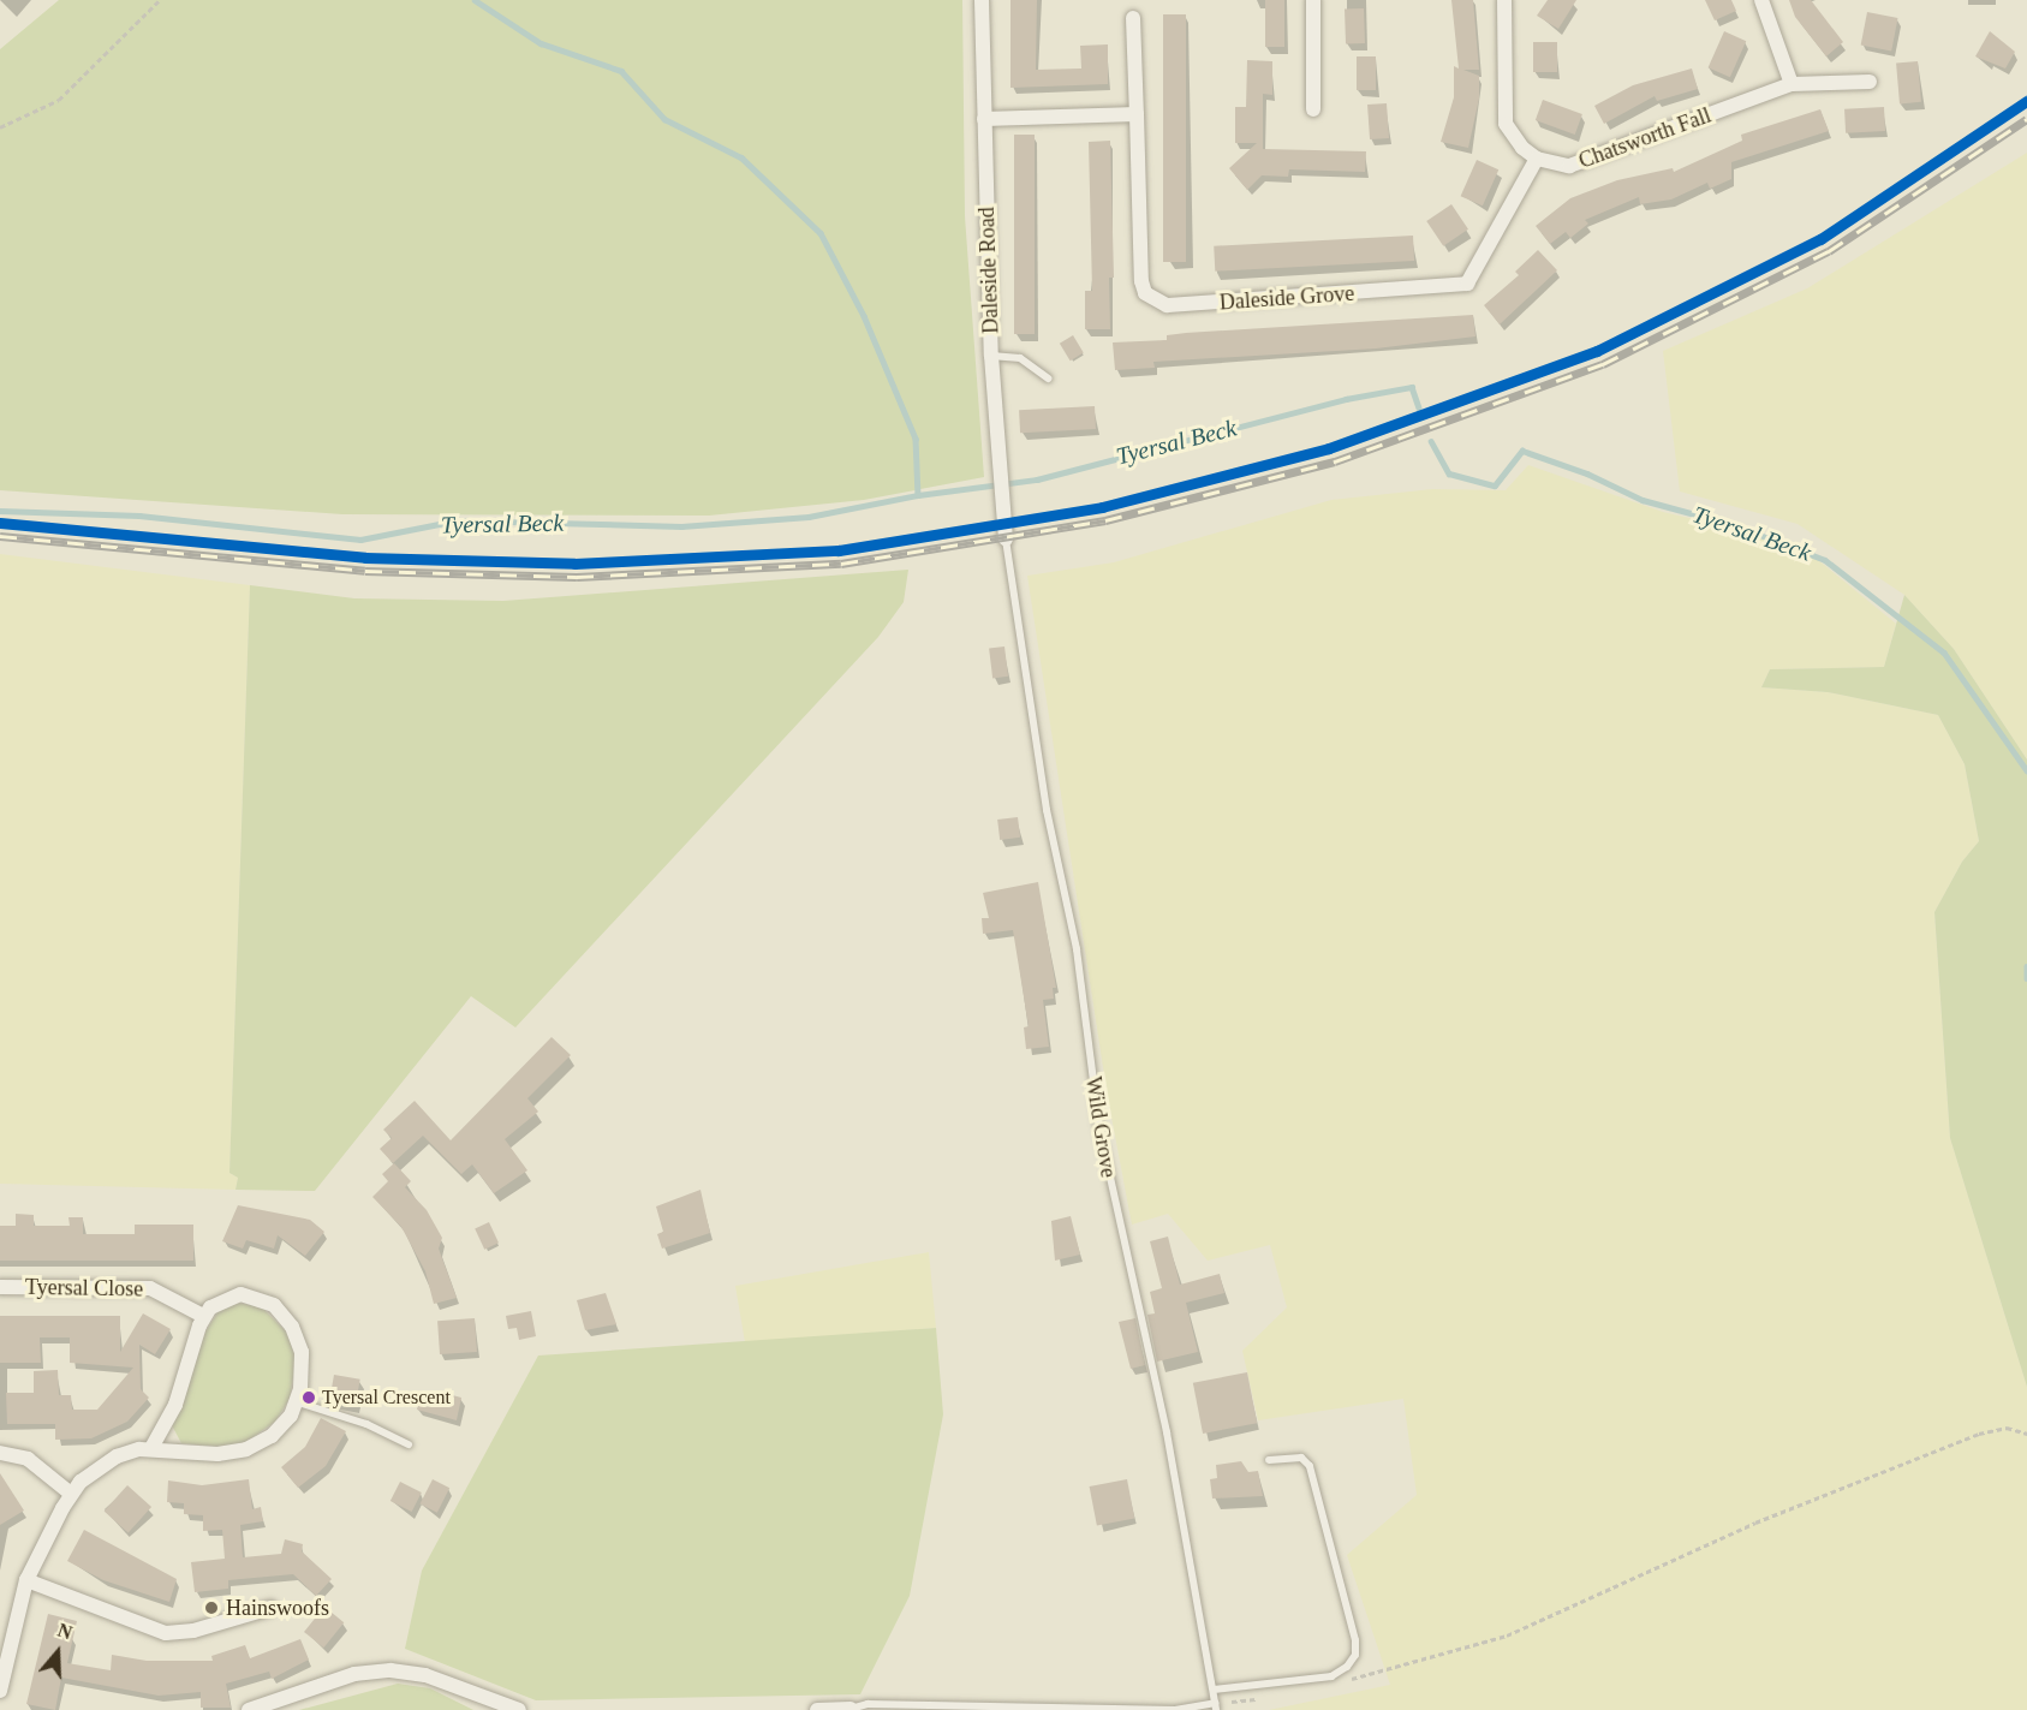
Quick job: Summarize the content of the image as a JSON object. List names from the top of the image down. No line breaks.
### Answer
{"streets":{"street":["Chatsworth Fall","Daleside Road","Daleside Grove","Tyersal Close"],"lane":["Wild Grove"]},"crossings":[["Chatsworth Fall","Daleside Grove"],["Daleside Road","Wild Grove"]],"water":["Tyersal Beck"],"places":["Tyersal Crescent","Hainswoofs"],"north":"top"}
